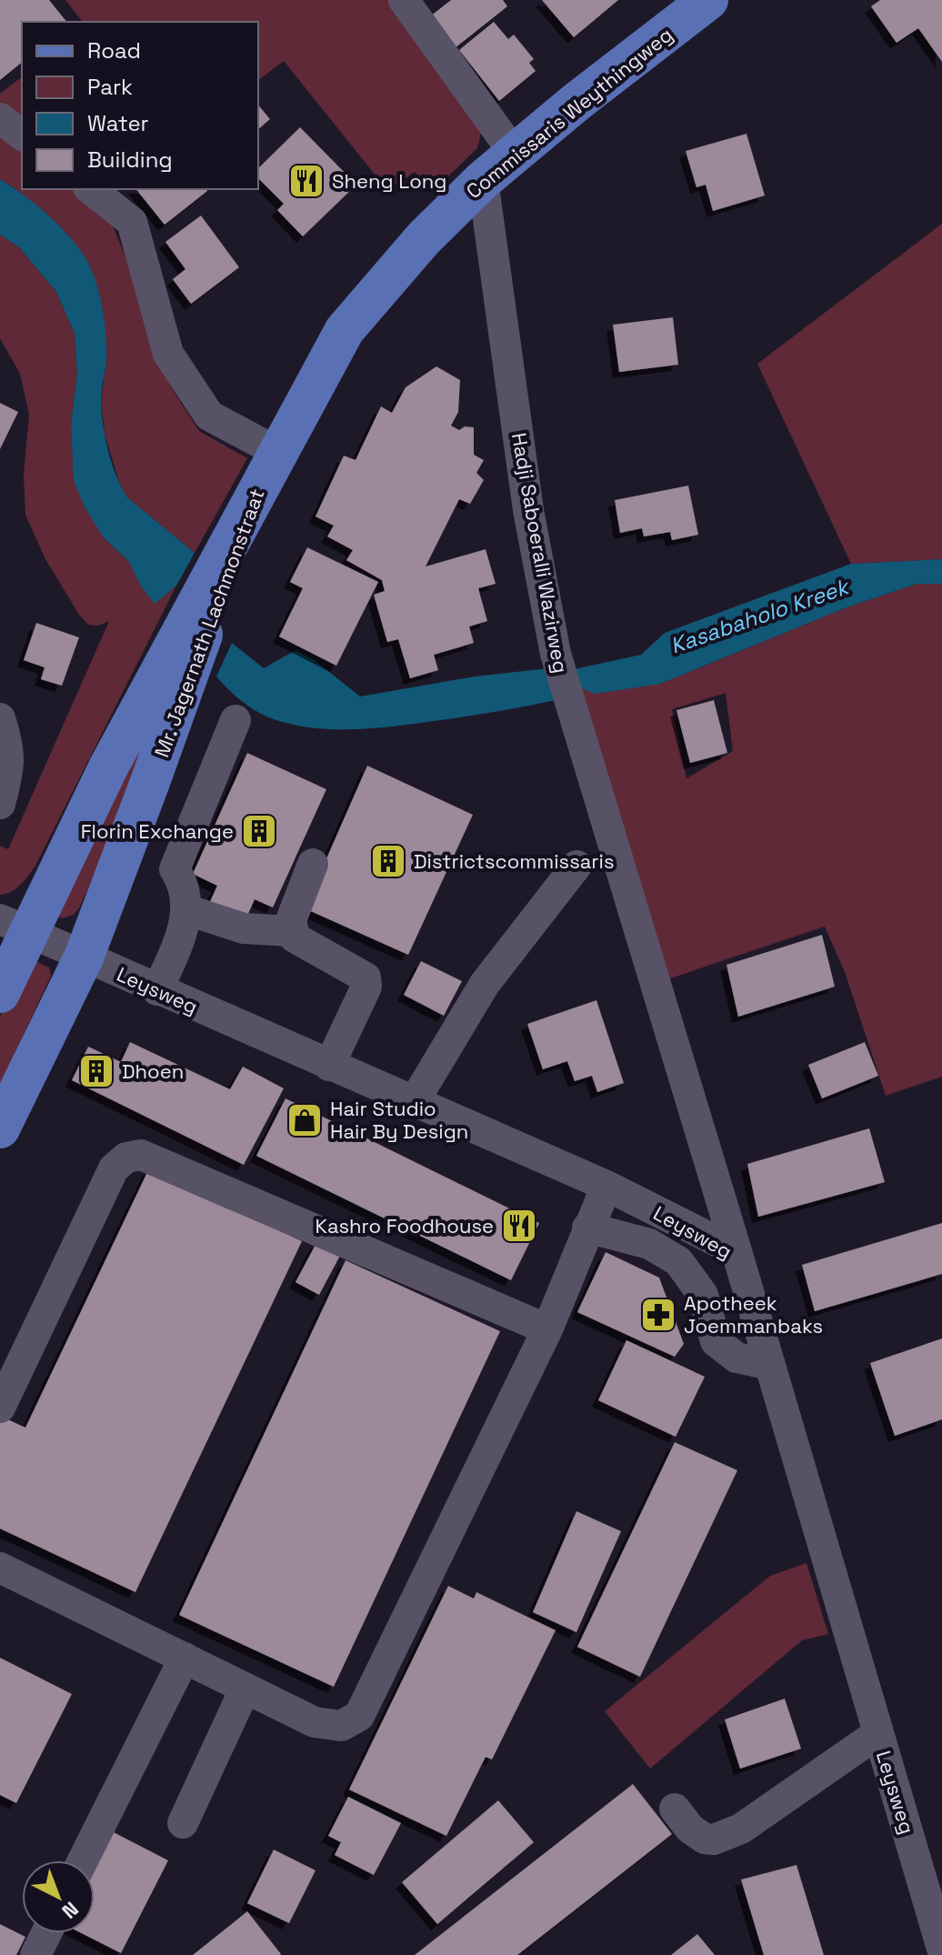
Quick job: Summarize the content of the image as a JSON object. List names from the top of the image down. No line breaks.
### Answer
{"streets":{"main road":["Commissaris Weythingweg","Mr. Jagernath Lachmonstraat"],"street":["Hadji Saboeralli Wazirweg","Leysweg"]},"crossings":[["Commissaris Weythingweg","Hadji Saboeralli Wazirweg"],["Commissaris Weythingweg","Mr. Jagernath Lachmonstraat"],["Hadji Saboeralli Wazirweg","Leysweg"],["Mr. Jagernath Lachmonstraat","Leysweg"]],"water":["Kasabaholo Kreek"],"places":{"restaurant":["Sheng Long","Kashro Foodhouse"],"building":["Florin Exchange","Districtscommissaris","Dhoen"],"shop":["Hair Studio Hair By Design"],"pharmacy":["Apotheek Joemmanbaks"]},"legend":["Road","Park","Water","Building"],"north":"bottom right"}
